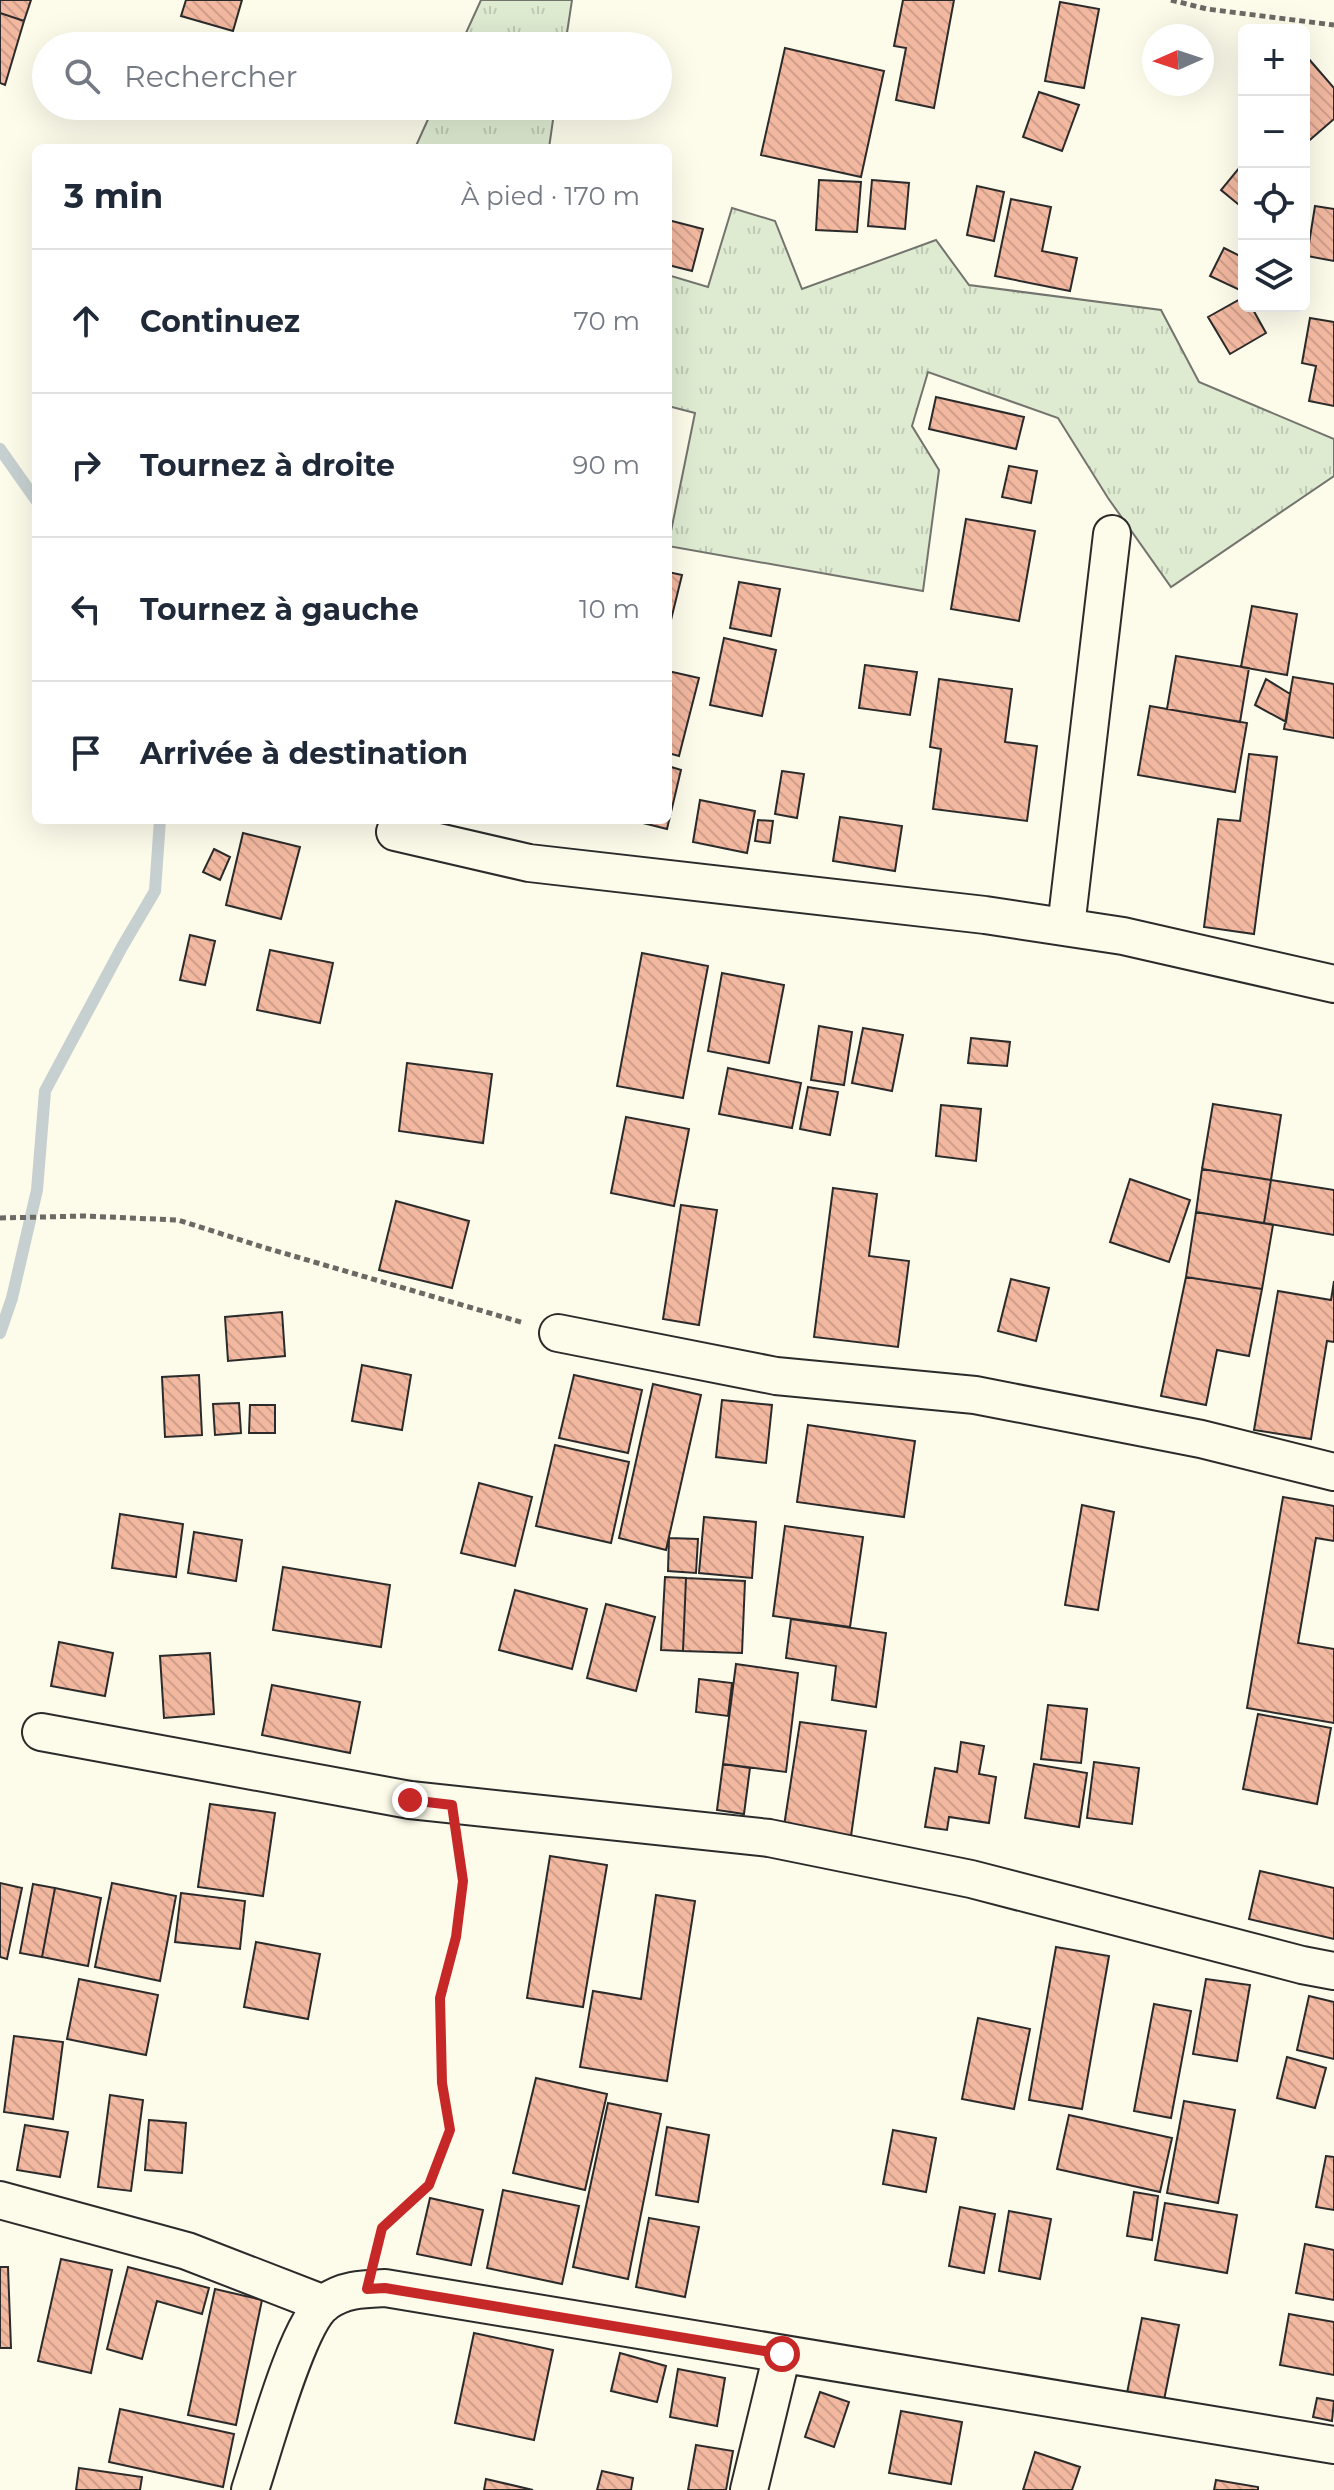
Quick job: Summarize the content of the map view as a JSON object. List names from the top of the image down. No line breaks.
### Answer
{"north":"left","page":{"map_buttons":["+","−"],"search":"Rechercher","heading":["3 min","À pied · 170 m"],"list":[["Continuez","70 m"],["Tournez à droite","90 m"],["Tournez à gauche","10 m"],"Arrivée à destination"]}}
